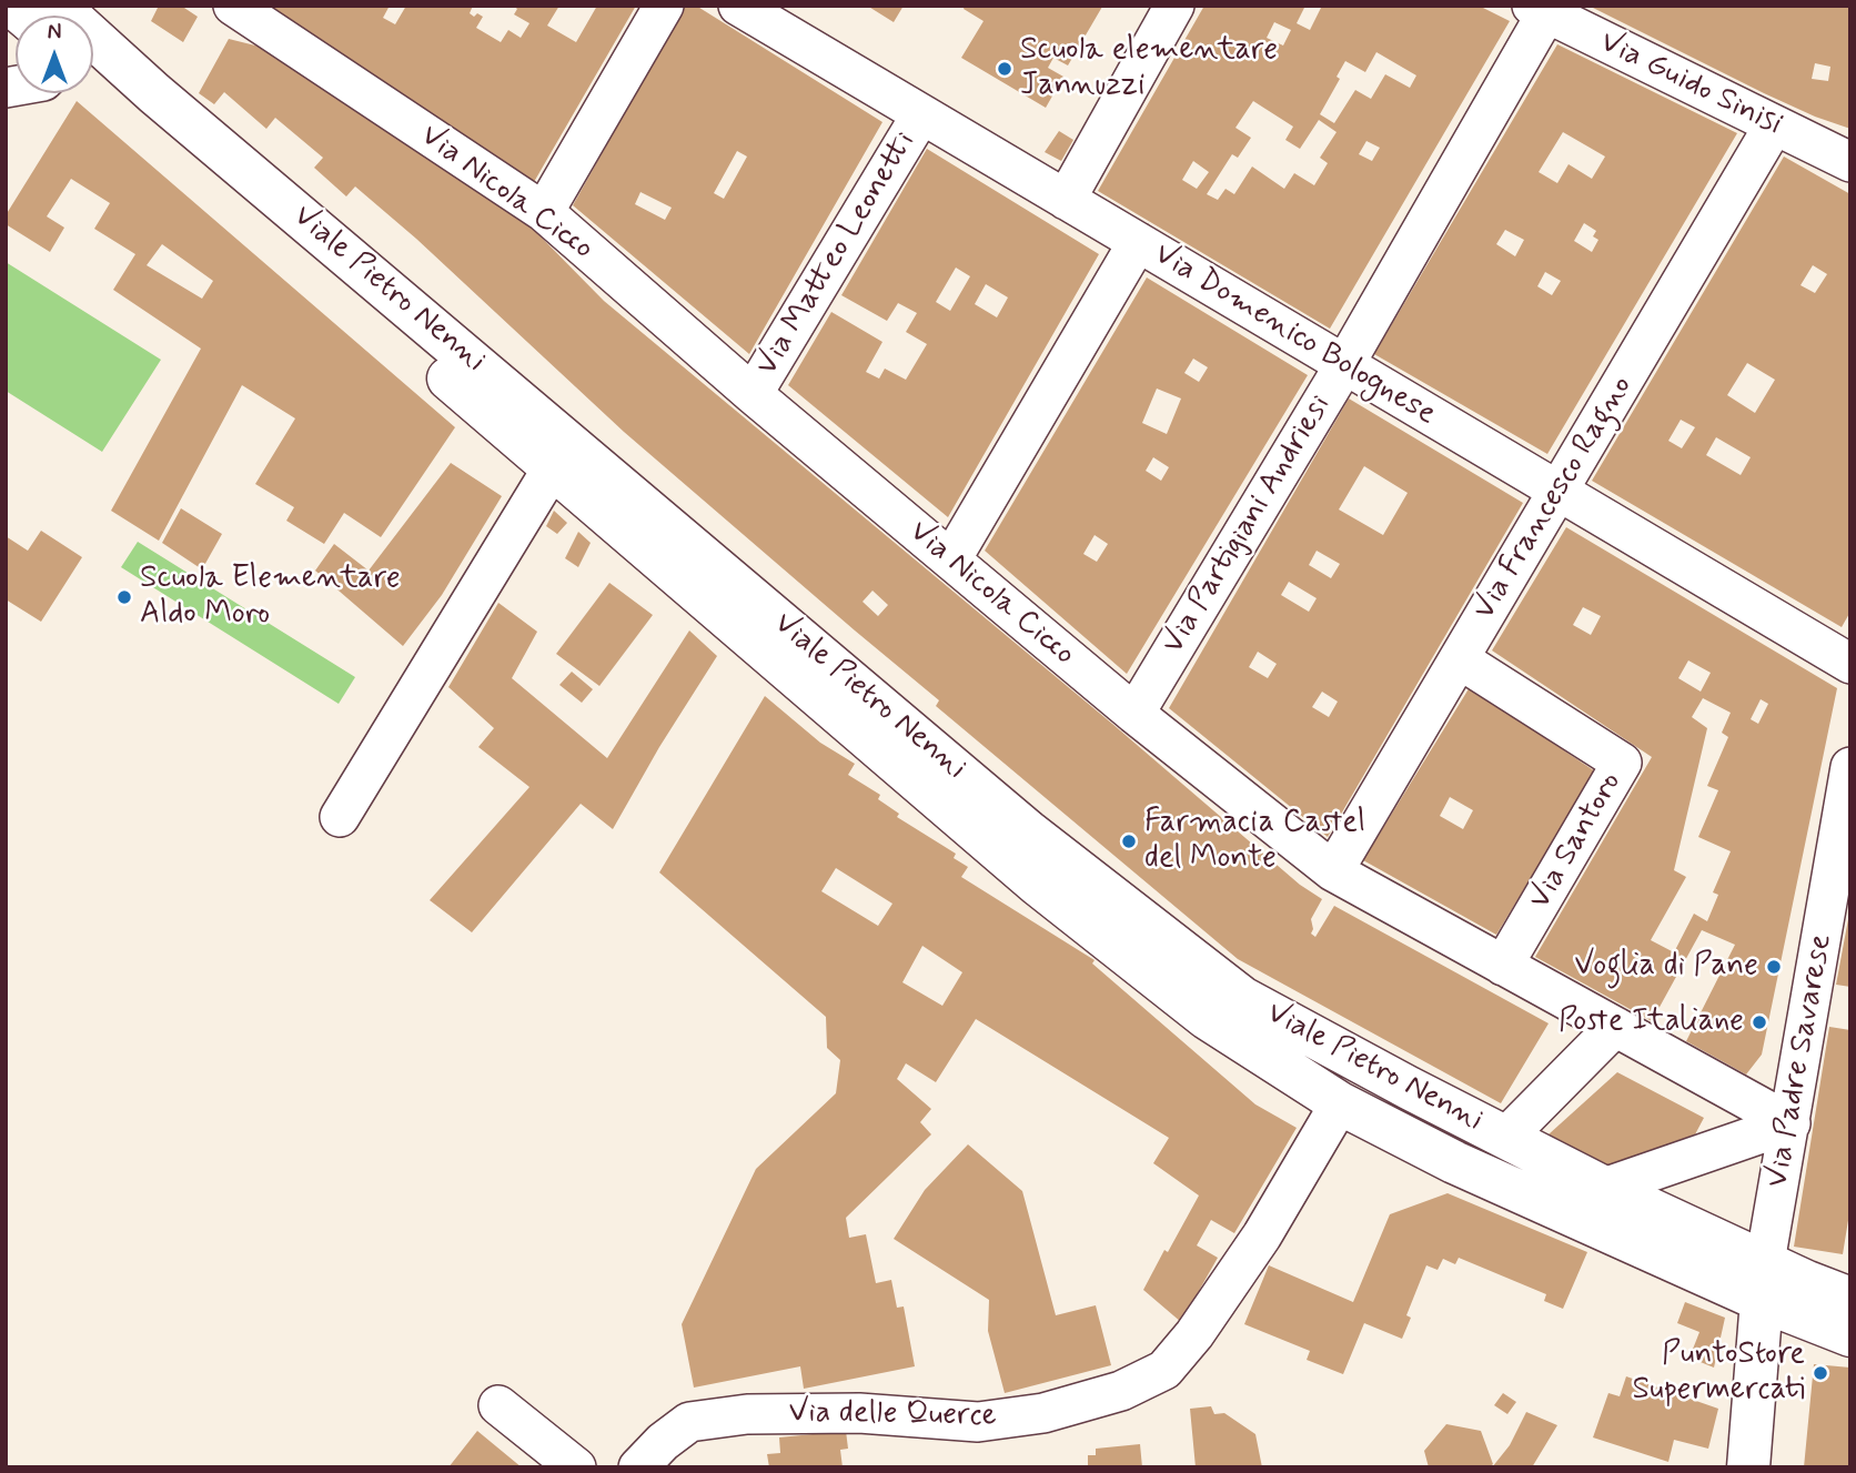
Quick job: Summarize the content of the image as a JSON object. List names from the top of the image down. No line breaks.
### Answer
{"streets":{"main road":["Viale Pietro Nenni"],"street":["Via Guido Sinisi","Via Nicola Cicco","Via Matteo Leonetti","Via Domenico Bolognese","Via Francesco Ragno","Via Partigiani Andriesi","Via Santoro","Via Padre Savarese","Via delle Querce"]},"crossings":[["Via Guido Sinisi","Via Francesco Ragno"],["Via Guido Sinisi","Via Partigiani Andriesi"],["Via Nicola Cicco","Via Matteo Leonetti"],["Via Nicola Cicco","Via Francesco Ragno"],["Via Nicola Cicco","Via Partigiani Andriesi"],["Via Nicola Cicco","Via Santoro"],["Via Nicola Cicco","Via Padre Savarese"],["Via Matteo Leonetti","Via Domenico Bolognese"],["Viale Pietro Nenni","Via Padre Savarese"],["Viale Pietro Nenni","Via delle Querce"],["Via Domenico Bolognese","Via Francesco Ragno"],["Via Domenico Bolognese","Via Partigiani Andriesi"],["Via Francesco Ragno","Via Santoro"]],"places":["Scuola elementare Jannuzzi","Scuola Elementare Aldo Moro","Farmacia Castel del Monte","Voglia di Pane","Poste Italiane","PuntoStore Supermercati"],"north":"top"}
